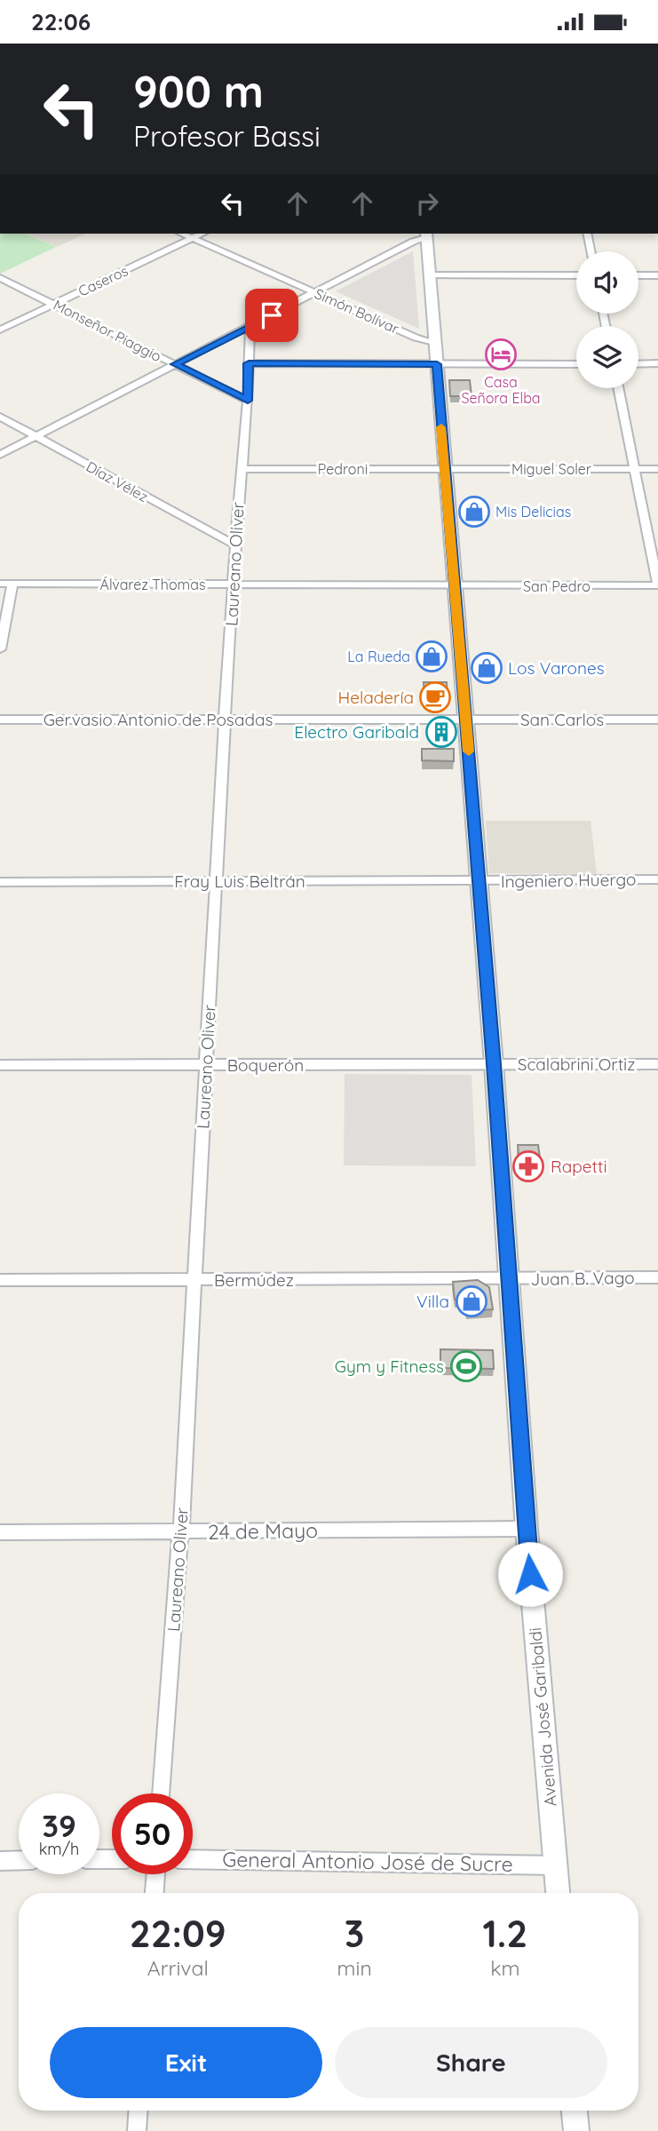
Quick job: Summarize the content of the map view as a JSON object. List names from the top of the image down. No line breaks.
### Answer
{"streets":{"main road":["Avenida José Garibaldi"],"street":["Caseros","Simón Bolívar","Monseñor Piaggio","Pedroni","Miguel Soler","Díaz Vélez","Laureano Oliver","Álvarez Thomas","San Pedro","Gervasio Antonio de Posadas","San Carlos","Ingeniero Huergo","Fray Luis Beltrán","Scalabrini Ortiz","Boquerón","Juan B. Vago","Bermúdez","24 de Mayo","General Antonio José de Sucre"]},"crossings":[["Caseros","Simón Bolívar"],["Caseros","Monseñor Piaggio"],["Simón Bolívar","Avenida José Garibaldi"],["Monseñor Piaggio","Laureano Oliver"],["Pedroni","Miguel Soler"],["Pedroni","Laureano Oliver"],["Pedroni","Avenida José Garibaldi"],["Miguel Soler","Avenida José Garibaldi"],["Díaz Vélez","Laureano Oliver"],["Laureano Oliver","Álvarez Thomas"],["Laureano Oliver","Gervasio Antonio de Posadas"],["Laureano Oliver","Fray Luis Beltrán"],["Laureano Oliver","Boquerón"],["Laureano Oliver","Bermúdez"],["Laureano Oliver","24 de Mayo"],["Álvarez Thomas","San Pedro"],["Álvarez Thomas","Avenida José Garibaldi"],["San Pedro","Avenida José Garibaldi"],["Gervasio Antonio de Posadas","San Carlos"],["Gervasio Antonio de Posadas","Avenida José Garibaldi"],["San Carlos","Avenida José Garibaldi"],["Ingeniero Huergo","Fray Luis Beltrán"],["Ingeniero Huergo","Avenida José Garibaldi"],["Fray Luis Beltrán","Avenida José Garibaldi"],["Scalabrini Ortiz","Boquerón"],["Scalabrini Ortiz","Avenida José Garibaldi"],["Boquerón","Avenida José Garibaldi"],["Juan B. Vago","Bermúdez"],["Juan B. Vago","Avenida José Garibaldi"],["Bermúdez","Avenida José Garibaldi"],["24 de Mayo","Avenida José Garibaldi"],["Avenida José Garibaldi","General Antonio José de Sucre"]],"places":{"hotel":["Casa Señora Elba"],"shop":["Mis Delicias","La Rueda","Los Varones","Villa"],"cafe":["Heladería"],"building":["Electro Garibald"],"pharmacy":["Rapetti"],"sports":["Gym y Fitness"]},"page":{"status":"22:06","turn":["900 m","Profesor Bassi"],"speed":"39 km/h","limit":"50","eta":["22:09","Arrival","3","min","1.2","km"],"buttons":["Exit","Share"]}}
